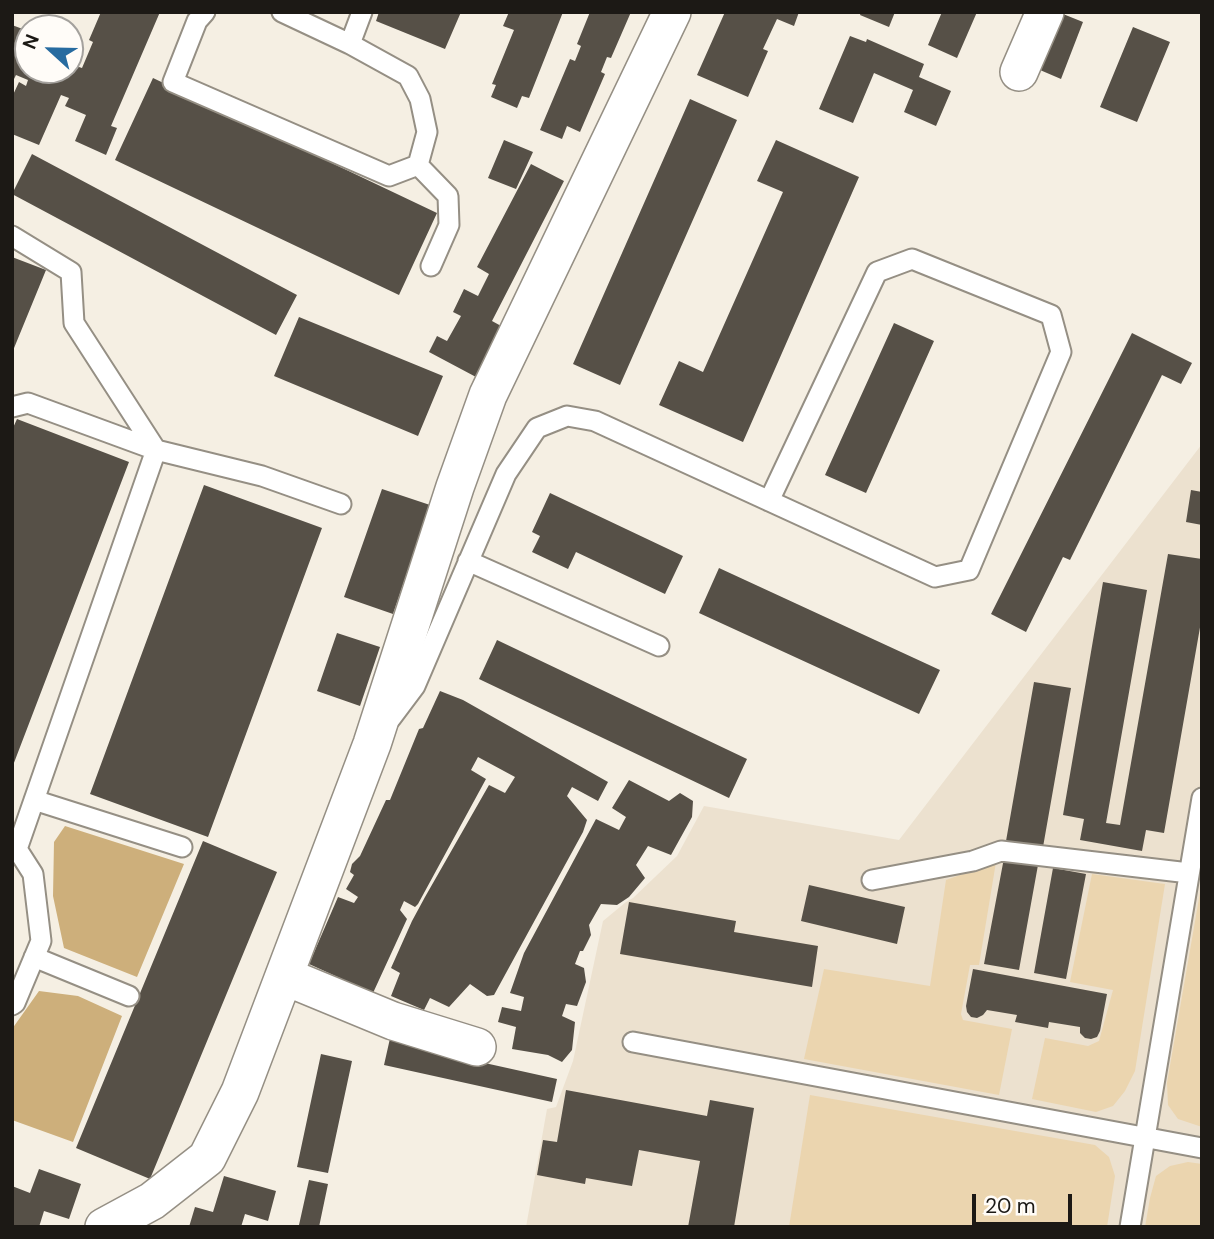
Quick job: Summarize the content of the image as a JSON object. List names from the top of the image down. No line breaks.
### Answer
{"scale_bar":"20 m","north":"left"}
